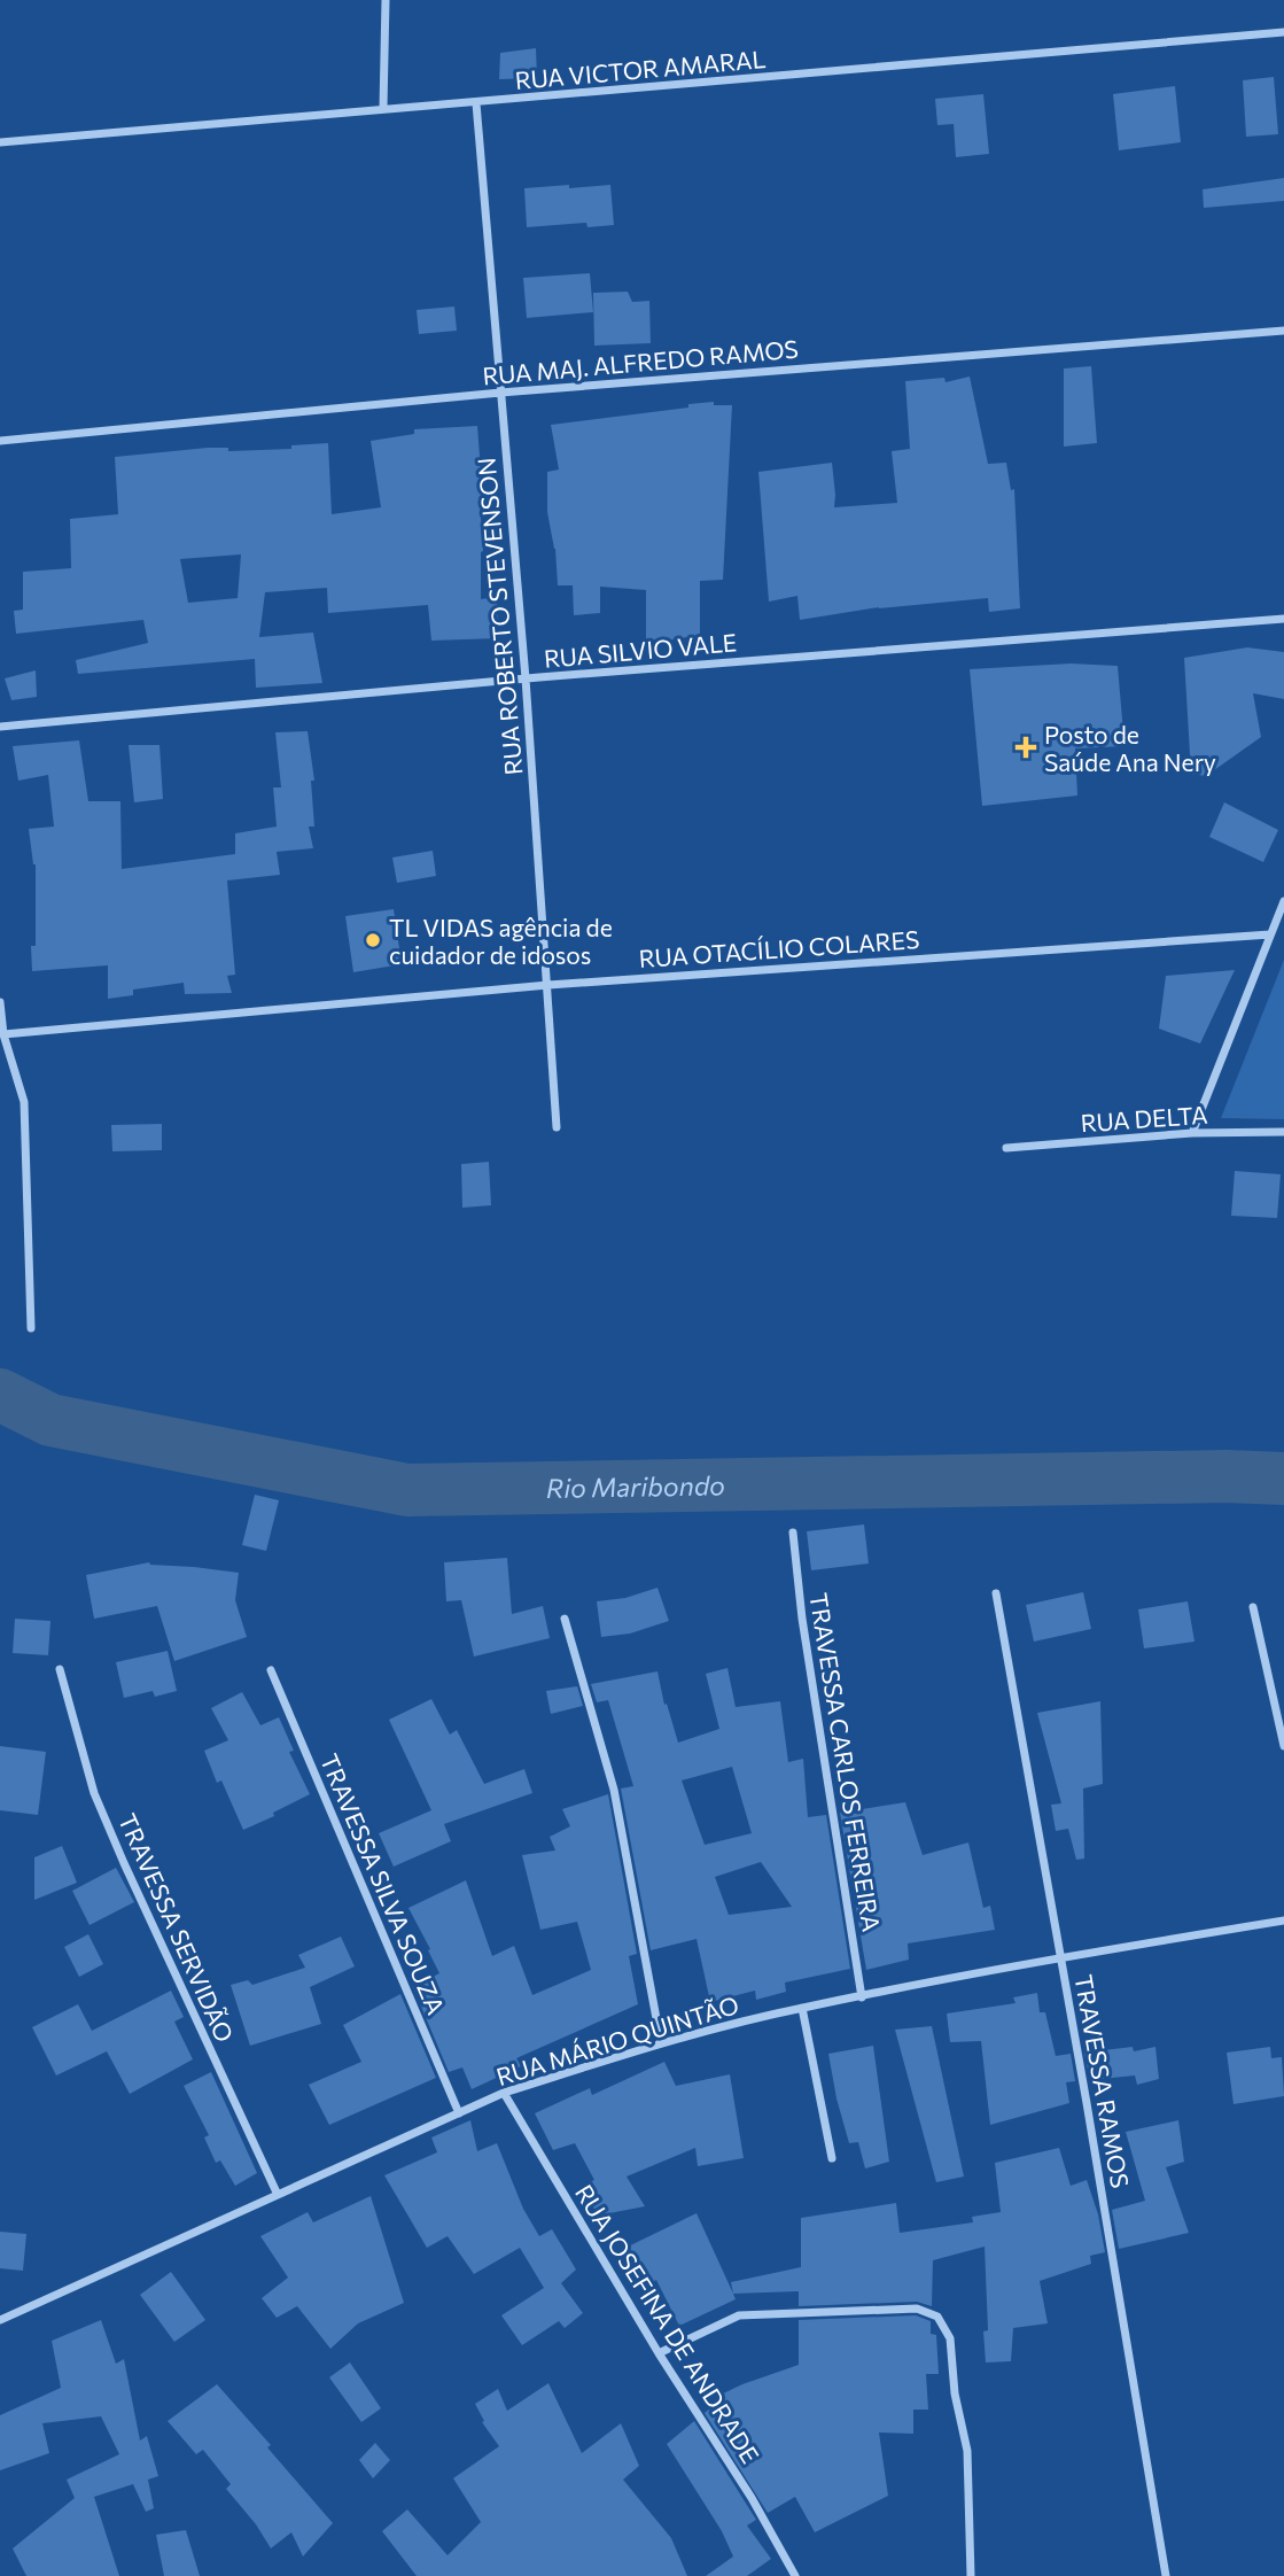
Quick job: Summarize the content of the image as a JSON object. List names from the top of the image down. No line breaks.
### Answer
{"streets":{"street":["RUA VICTOR AMARAL","RUA MAJ. ALFREDO RAMOS","RUA ROBERTO STEVENSON","RUA SILVIO VALE","RUA OTACÍLIO COLARES","RUA DELTA","TRAVESSA CARLOS FERREIRA","TRAVESSA SILVA SOUZA","TRAVESSA SERVIDÃO","RUA MÁRIO QUINTÃO","TRAVESSA RAMOS","RUA JOSEFINA DE ANDRADE"]},"crossings":[["RUA VICTOR AMARAL","RUA ROBERTO STEVENSON"],["RUA MAJ. ALFREDO RAMOS","RUA ROBERTO STEVENSON"],["RUA ROBERTO STEVENSON","RUA SILVIO VALE"],["RUA ROBERTO STEVENSON","RUA OTACÍLIO COLARES"],["TRAVESSA CARLOS FERREIRA","RUA MÁRIO QUINTÃO"],["TRAVESSA SILVA SOUZA","RUA MÁRIO QUINTÃO"],["TRAVESSA SERVIDÃO","RUA MÁRIO QUINTÃO"],["RUA MÁRIO QUINTÃO","TRAVESSA RAMOS"],["RUA MÁRIO QUINTÃO","RUA JOSEFINA DE ANDRADE"]],"water":["Rio Maribondo"],"places":{"health":["Posto de Saúde Ana Nery"],"other":["TL VIDAS agência de cuidador de idosos"]}}
